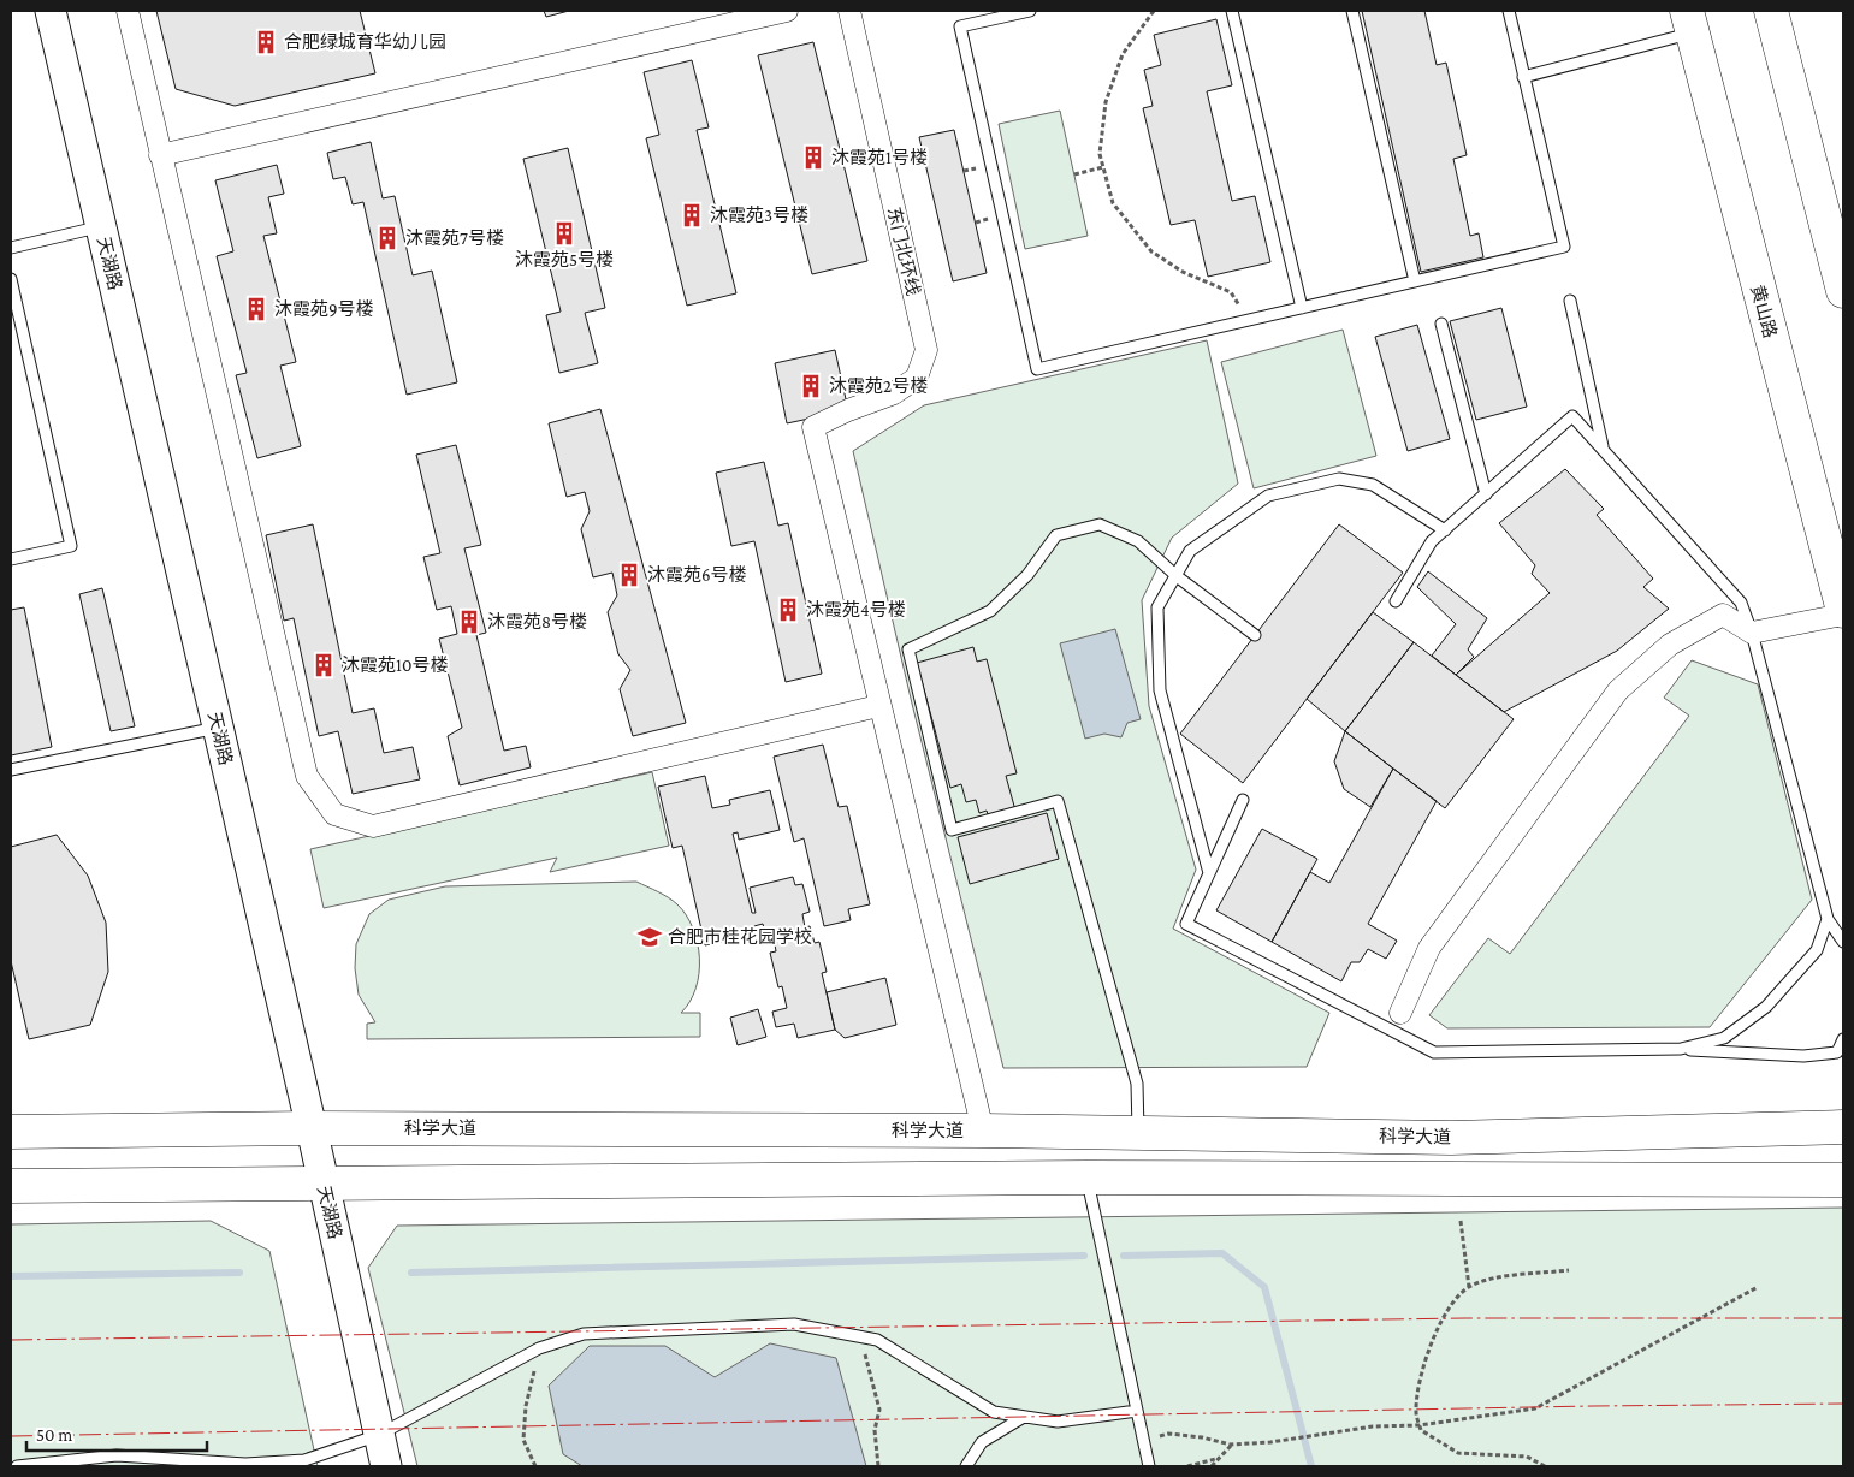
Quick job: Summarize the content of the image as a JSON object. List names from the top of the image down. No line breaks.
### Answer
{"streets":{"main road":["黄山路","科学大道"],"street":["东门北环线","天湖路"]},"crossings":[["天湖路","科学大道"]],"places":{"building":["合肥绿城育华幼儿园","沐霞苑1号楼","沐霞苑3号楼","沐霞苑5号楼","沐霞苑7号楼","沐霞苑9号楼","沐霞苑2号楼","沐霞苑6号楼","沐霞苑4号楼","沐霞苑8号楼","沐霞苑10号楼"],"school or university":["合肥市桂花园学校"]},"scale_bar":"50 m"}
